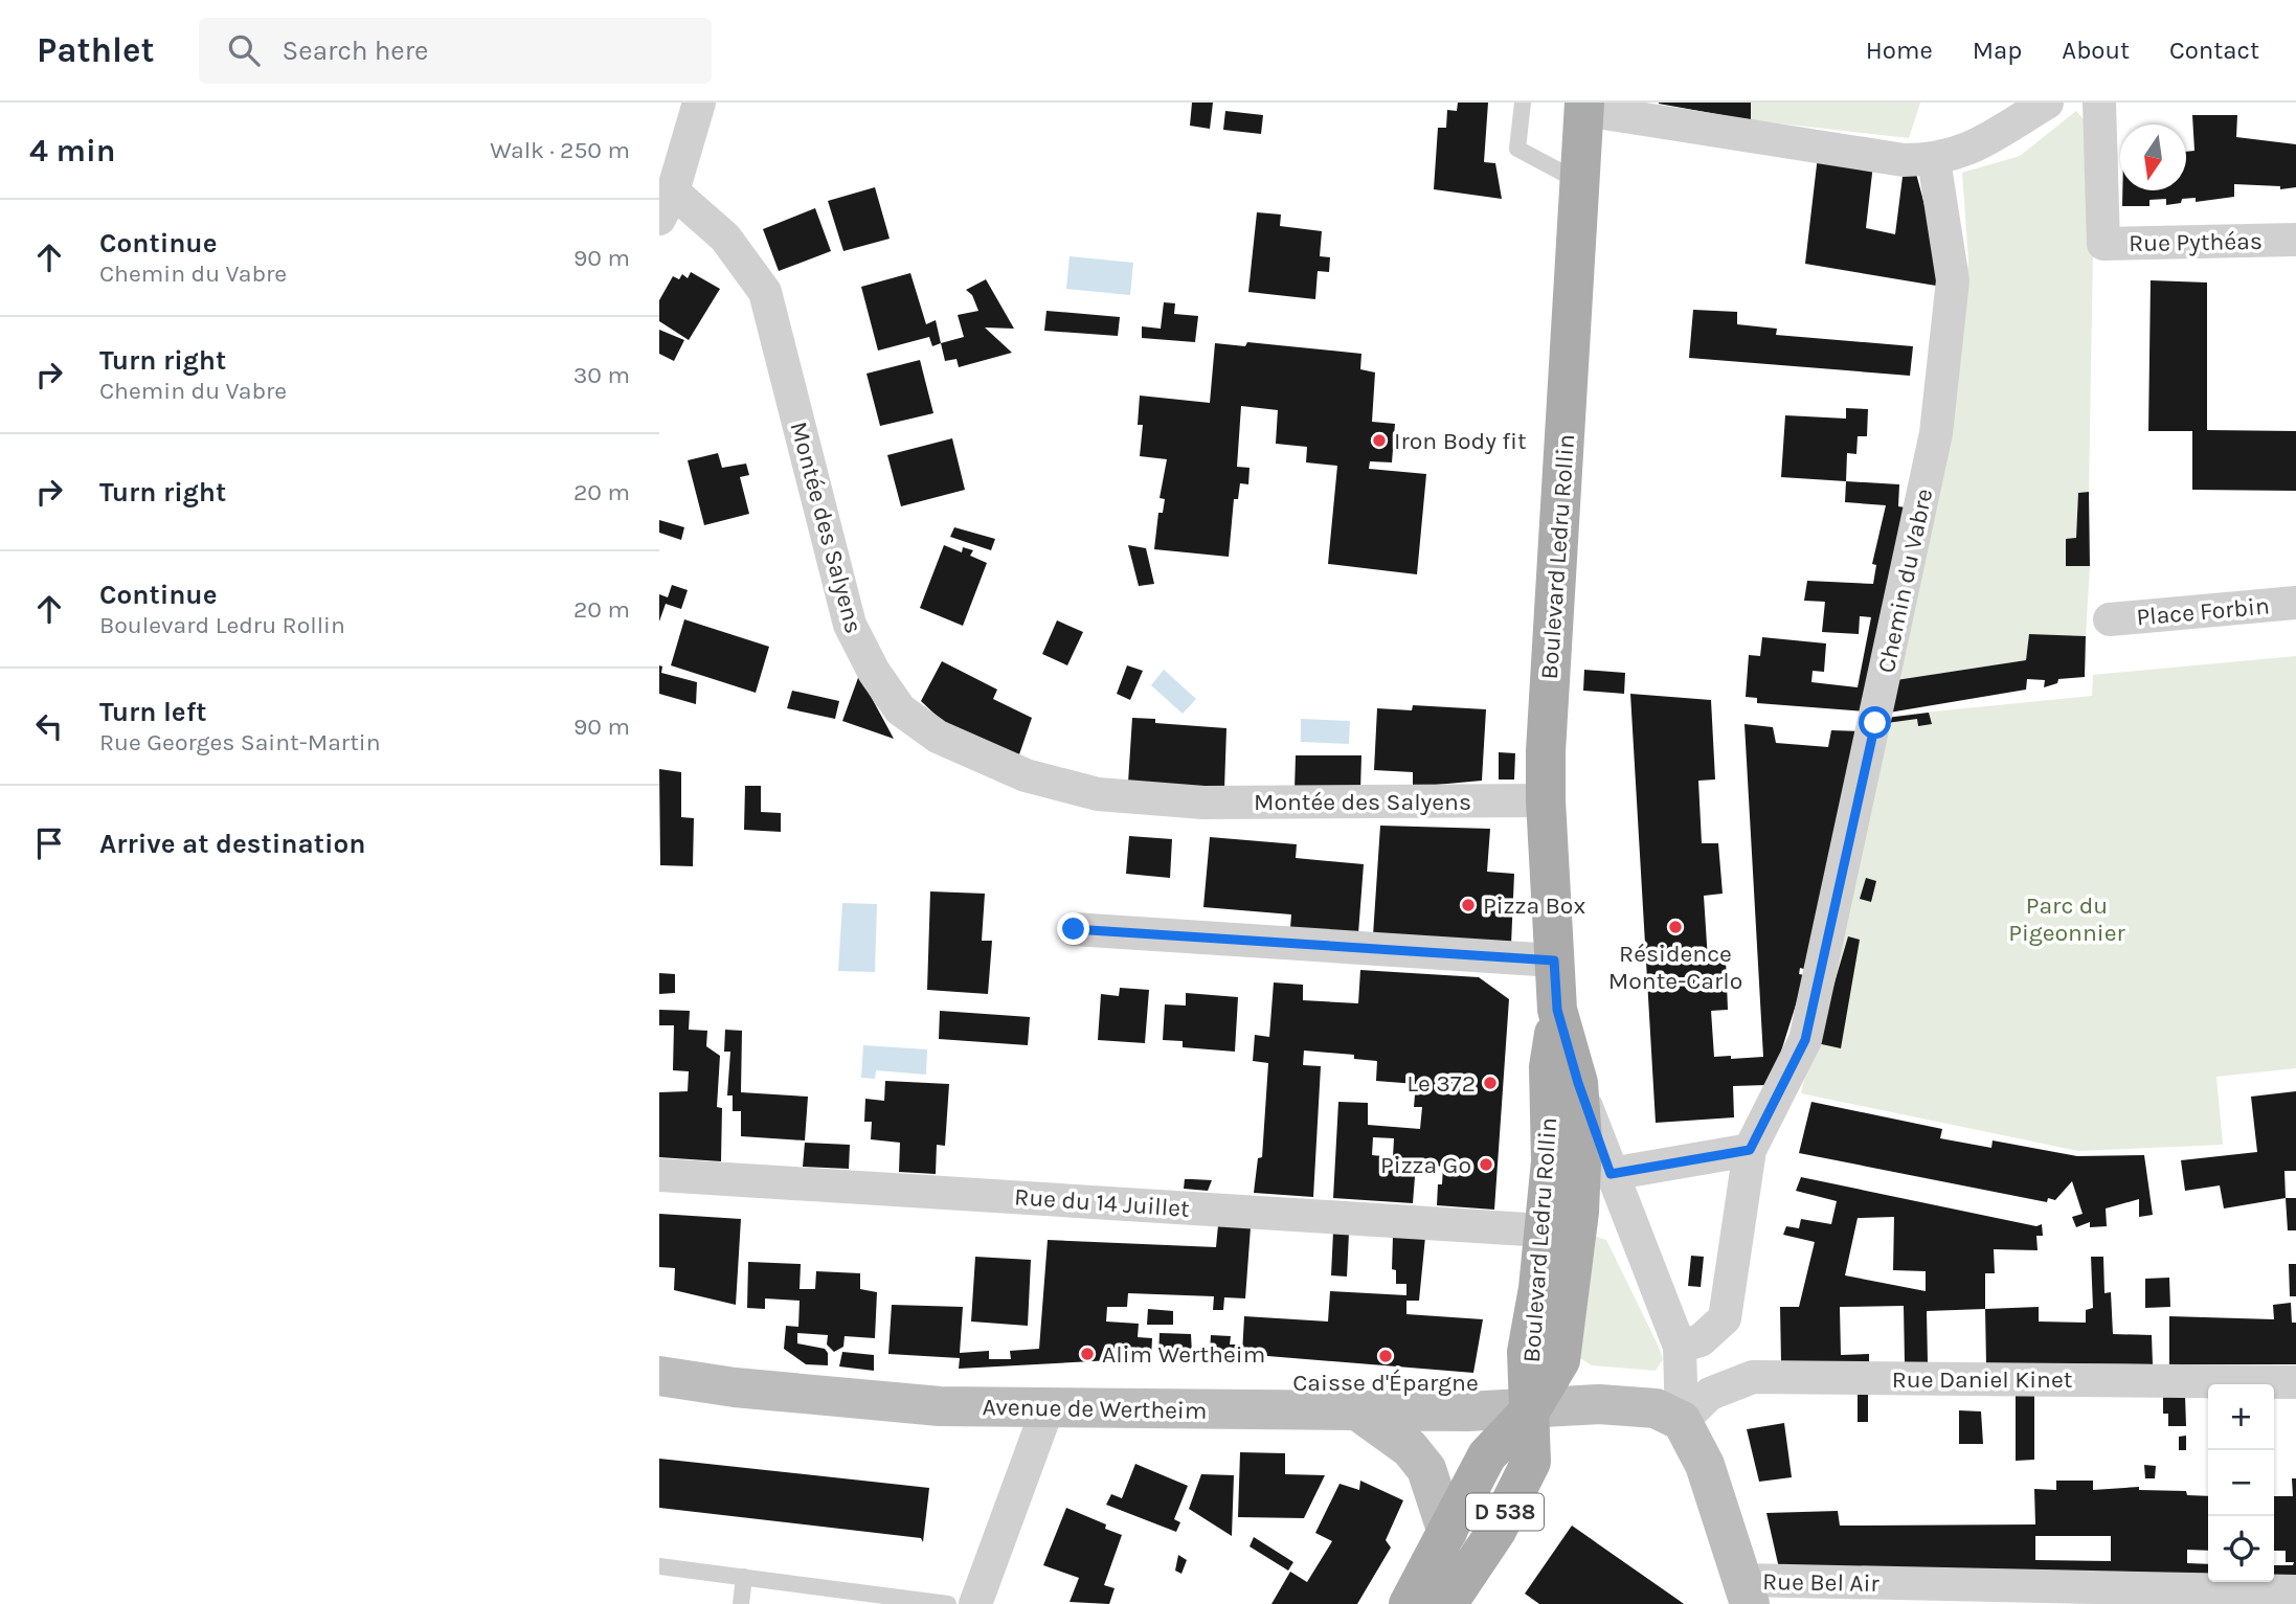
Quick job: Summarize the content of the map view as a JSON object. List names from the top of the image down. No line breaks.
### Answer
{"streets":{"main road":["Boulevard Ledru Rollin","D 538"],"street":["Rue Pythéas","Montée des Salyens","Chemin du Vabre","Place Forbin","Rue du 14 Juillet","Rue Daniel Kinet","Avenue de Wertheim","Rue Bel Air"]},"crossings":[["Montée des Salyens","Boulevard Ledru Rollin"],["Boulevard Ledru Rollin","Rue du 14 Juillet"],["Boulevard Ledru Rollin","Avenue de Wertheim"],["Boulevard Ledru Rollin","D 538"],["Rue Daniel Kinet","Avenue de Wertheim"],["Avenue de Wertheim","D 538"]],"parks":["Parc du Pigeonnier"],"places":["Iron Body fit","Pizza Box","Résidence Monte-Carlo","Le 372","Pizza Go","Alim Wertheim","Caisse d'Épargne"],"north":"bottom","page":{"header":"Pathlet","search":"Search here","nav":["Home","Map","About","Contact"],"heading":["4 min","Walk · 250 m"],"list":[["Continue","Chemin du Vabre","90 m"],["Turn right","Chemin du Vabre","30 m"],["Turn right","20 m"],["Continue","Boulevard Ledru Rollin","20 m"],["Turn left","Rue Georges Saint-Martin","90 m"],"Arrive at destination"],"map_buttons":["+","−"]}}
